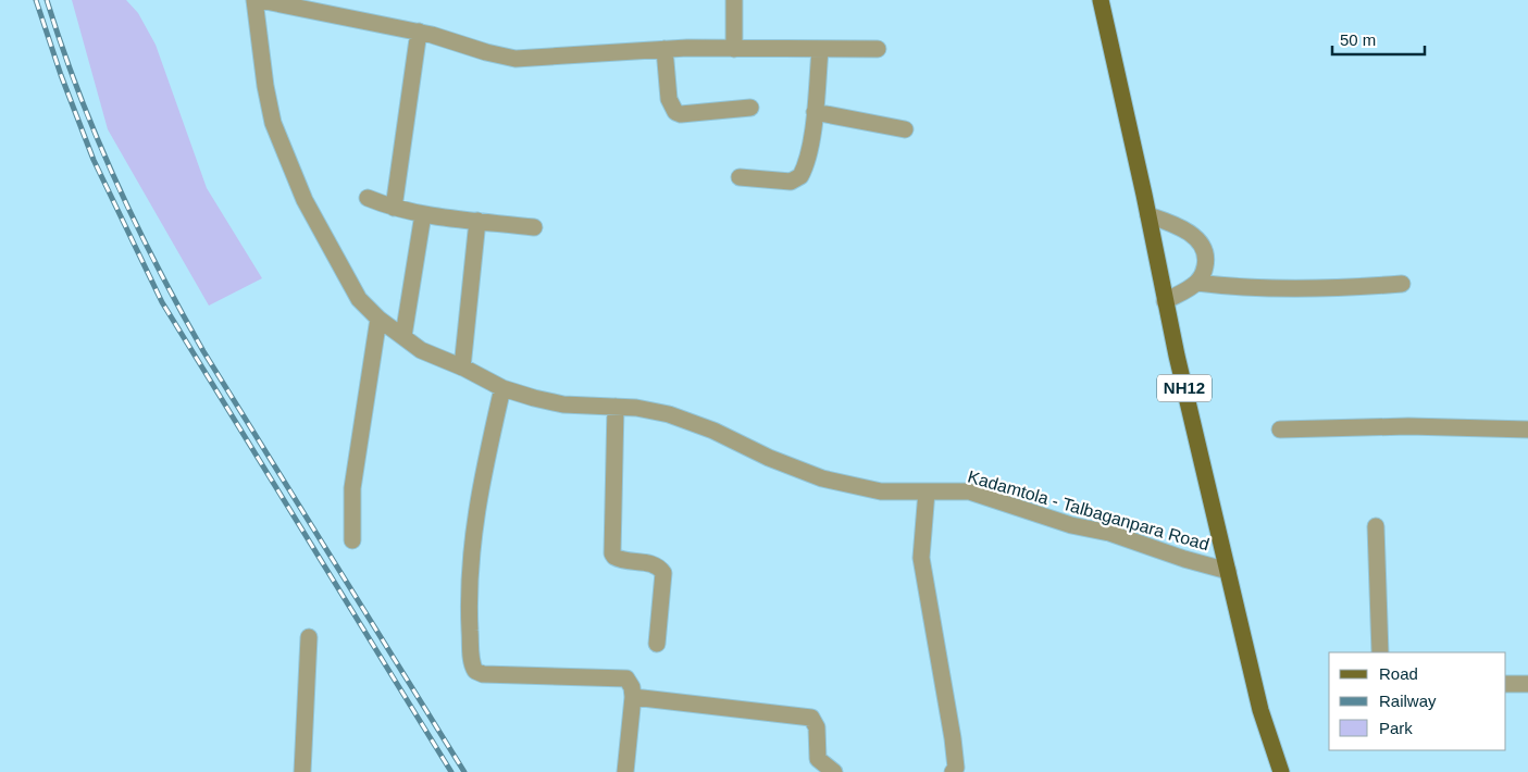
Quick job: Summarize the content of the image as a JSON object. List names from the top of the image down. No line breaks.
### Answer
{"streets":{"main road":["NH12"],"street":["Kadamtola - Talbaganpara Road"]},"crossings":[["NH12","Kadamtola - Talbaganpara Road"]],"legend":["Road","Railway","Park"],"scale_bar":"50 m"}
